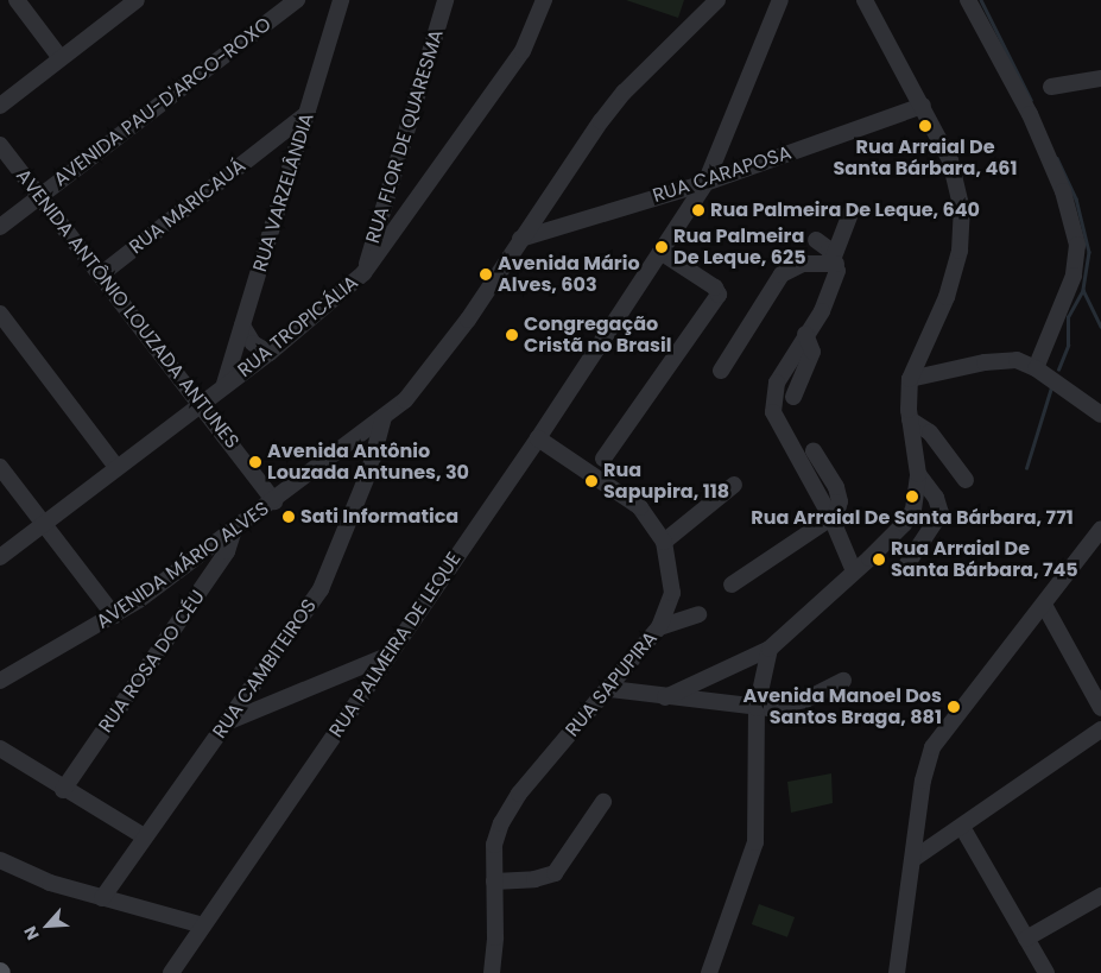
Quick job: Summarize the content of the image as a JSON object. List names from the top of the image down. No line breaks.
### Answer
{"streets":{"street":["AVENIDA PAU-D'ARCO-ROXO","RUA FLOR DE QUARESMA","RUA CARAPOSA","RUA VARZELÂNDIA","RUA MARICAUÁ","AVENIDA ANTÔNIO LOUZADA ANTUNES","RUA TROPICÁLIA","AVENIDA MÁRIO ALVES","RUA PALMEIRA DE LEQUE","RUA ROSA DO CÉU","RUA CAMBITEIROS","RUA SAPUPIRA"]},"crossings":[["AVENIDA PAU-D'ARCO-ROXO","AVENIDA ANTÔNIO LOUZADA ANTUNES"],["RUA FLOR DE QUARESMA","RUA TROPICÁLIA"],["RUA CARAPOSA","AVENIDA MÁRIO ALVES"],["RUA CARAPOSA","RUA PALMEIRA DE LEQUE"],["RUA VARZELÂNDIA","RUA MARICAUÁ"],["RUA VARZELÂNDIA","RUA TROPICÁLIA"],["RUA MARICAUÁ","AVENIDA ANTÔNIO LOUZADA ANTUNES"],["AVENIDA ANTÔNIO LOUZADA ANTUNES","RUA TROPICÁLIA"],["AVENIDA ANTÔNIO LOUZADA ANTUNES","AVENIDA MÁRIO ALVES"],["AVENIDA MÁRIO ALVES","RUA ROSA DO CÉU"],["AVENIDA MÁRIO ALVES","RUA CAMBITEIROS"],["RUA PALMEIRA DE LEQUE","RUA SAPUPIRA"]],"places":["Rua Arraial De Santa Bárbara, 461","Rua Palmeira De Leque, 640","Rua Palmeira De Leque, 625","Avenida Mário Alves, 603","Congregação Cristã no Brasil","Avenida Antônio Louzada Antunes, 30","Rua Sapupira, 118","Rua Arraial De Santa Bárbara, 771","Sati Informatica","Rua Arraial De Santa Bárbara, 745","Avenida Manoel Dos Santos Braga, 881"],"north":"bottom left"}
